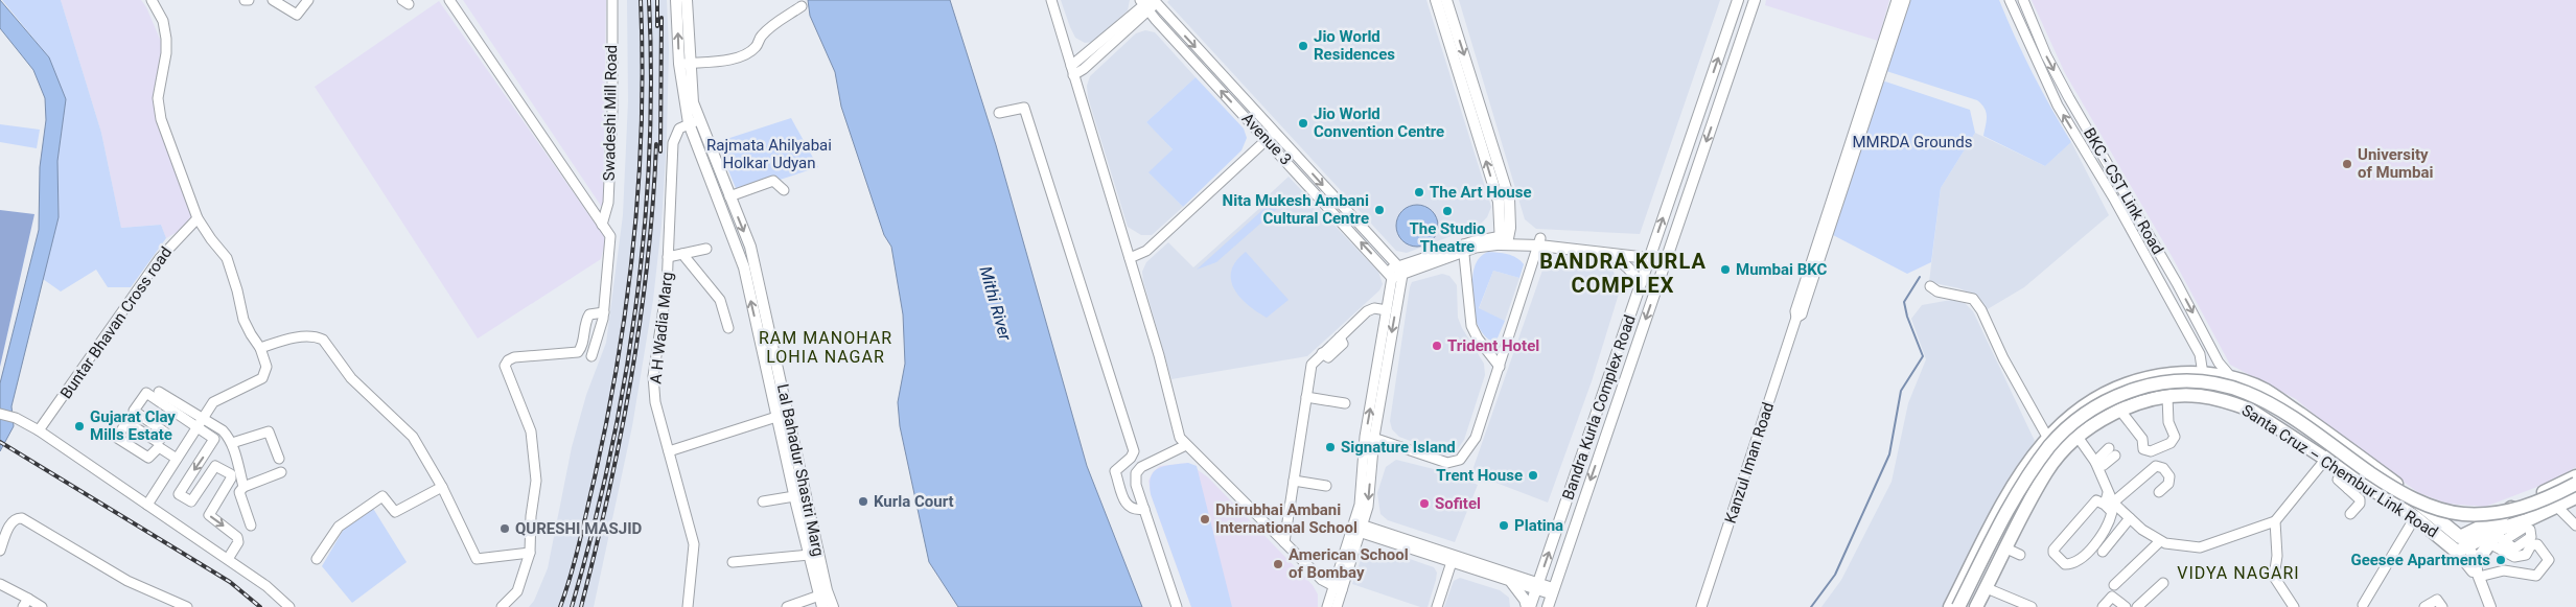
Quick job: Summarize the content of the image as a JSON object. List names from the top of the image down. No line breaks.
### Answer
{"streets":{"highway":["Santa Cruz – Chembur Link Road"],"main road":["Bandra Kurla Complex Road","Lal Bahadur Shastri Marg"],"street":["Swadeshi Mill Road","Avenue 3","BKC - CST Link Road","Buntar Bhavan Cross road","A H Wadia Marg","Kanzul Iman Road"]},"crossings":[["BKC - CST Link Road","Santa Cruz – Chembur Link Road"],["A H Wadia Marg","Lal Bahadur Shastri Marg"]],"districts":["BANDRA KURLA COMPLEX","RAM MANOHAR LOHIA NAGAR","VIDYA NAGARI"],"water":["Mithi River"],"parks":["MMRDA Grounds","Rajmata Ahilyabai Holkar Udyan"],"places":["Jio World Residences","Jio World Convention Centre","University of Mumbai","The Art House","Nita Mukesh Ambani Cultural Centre","The Studio Theatre","Mumbai BKC","Trident Hotel","Gujarat Clay Mills Estate","Signature Island","Trent House","Kurla Court","Sofitel","Dhirubhai Ambani International School","Platina","QURESHI MASJID","Geesee Apartments","American School of Bombay"]}
